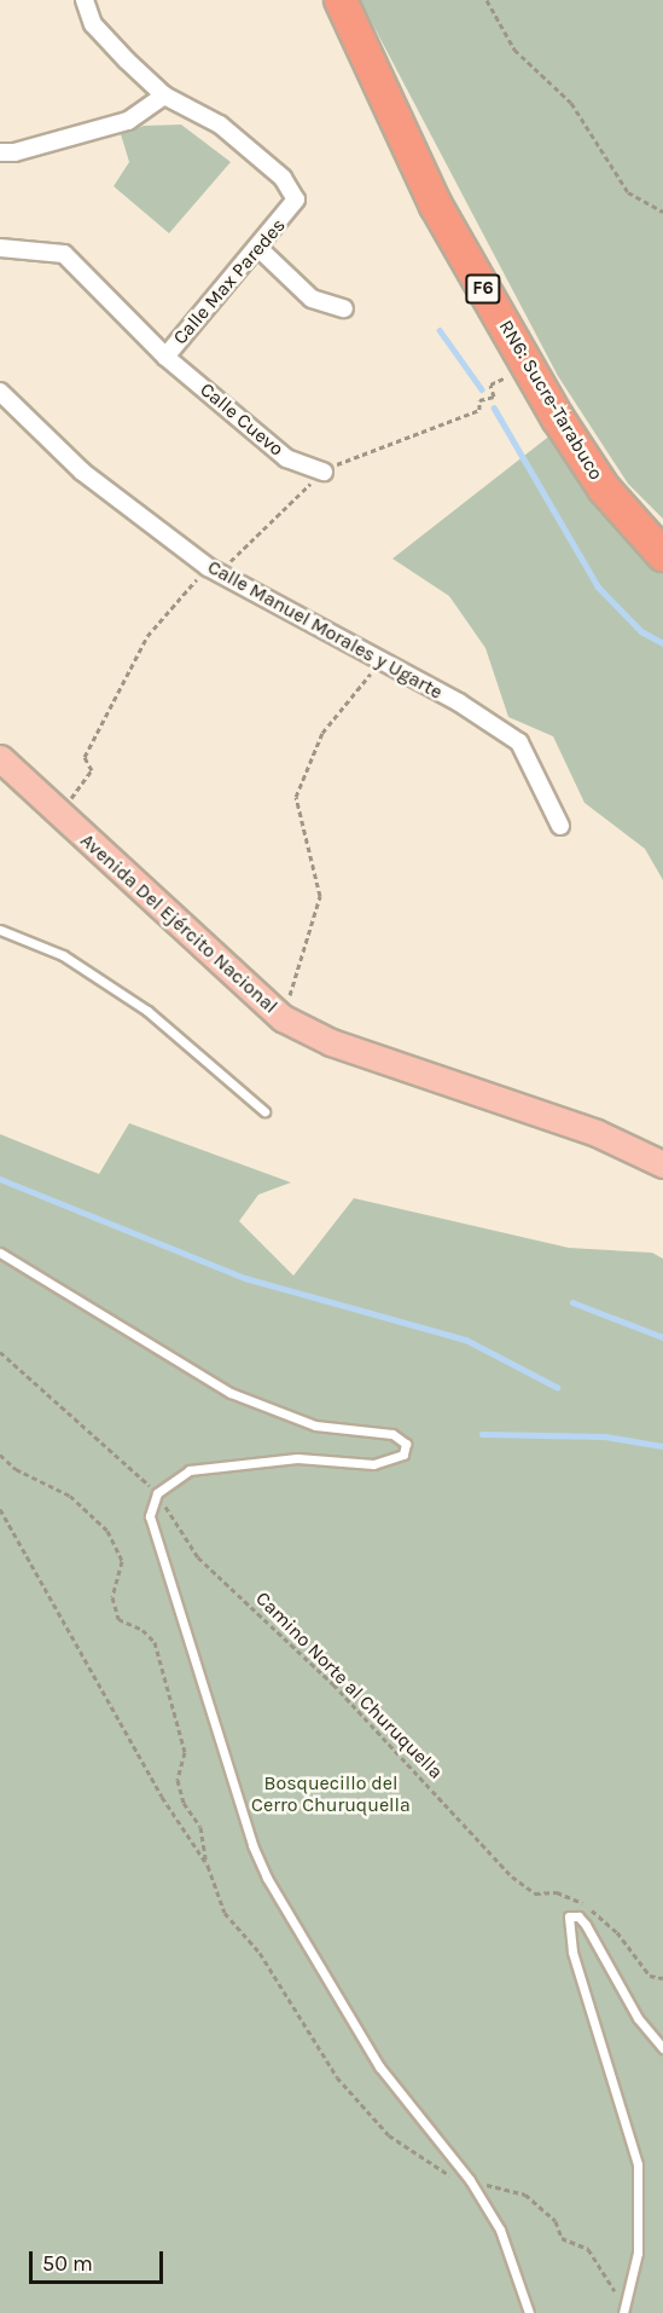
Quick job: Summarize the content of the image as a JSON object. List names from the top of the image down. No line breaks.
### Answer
{"streets":{"highway":["F6","RN6: Sucre-Tarabuco"],"main road":["Avenida Del Ejército Nacional"],"street":["Calle Max Paredes","Calle Cuevo","Calle Manuel Morales y Ugarte"],"path":["Camino Norte al Churuquella"]},"crossings":[["Calle Max Paredes","Calle Cuevo"]],"parks":["Bosquecillo del Cerro Churuquella"],"scale_bar":"50 m"}
